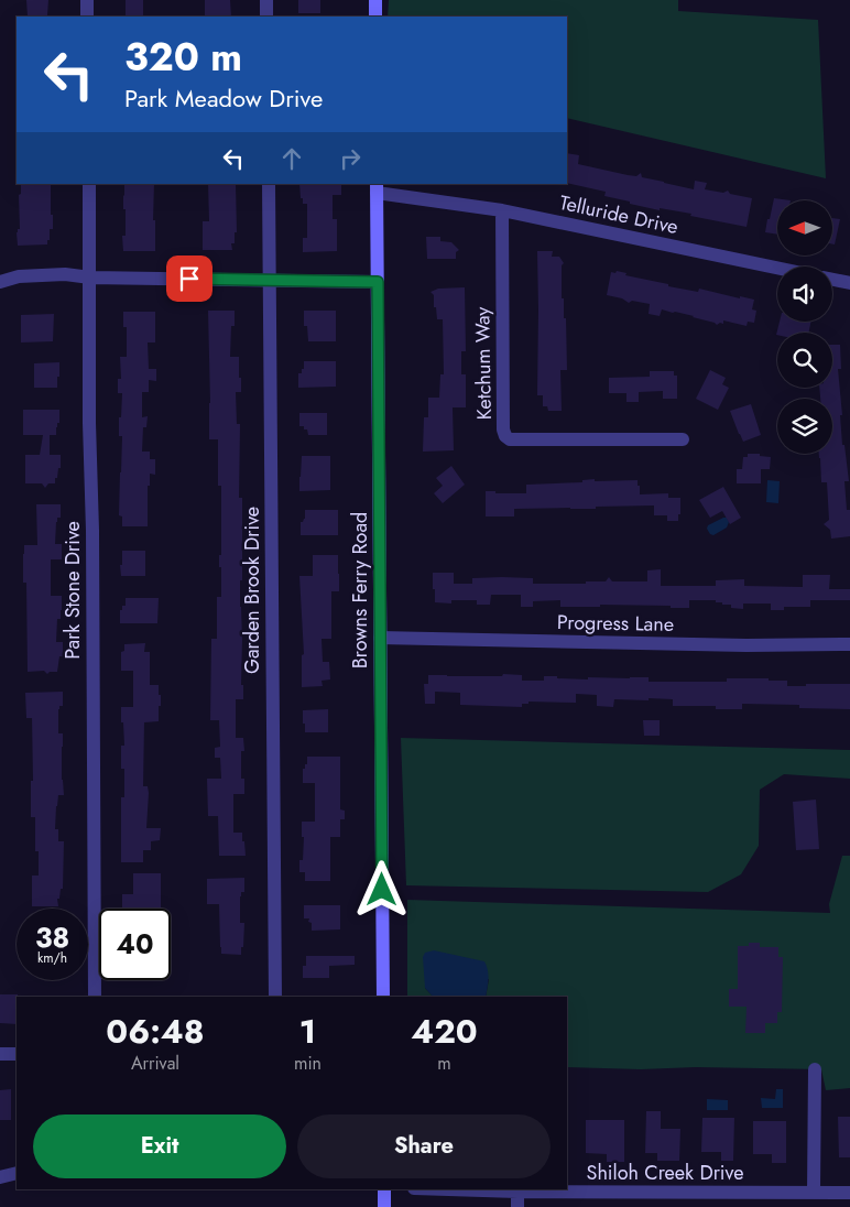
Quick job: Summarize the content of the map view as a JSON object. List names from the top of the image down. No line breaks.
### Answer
{"streets":{"street":["Telluride Drive","Ketchum Way","Park Stone Drive","Garden Brook Drive","Browns Ferry Road","Progress Lane","Shiloh Creek Drive"]},"crossings":[["Telluride Drive","Ketchum Way"],["Telluride Drive","Browns Ferry Road"],["Browns Ferry Road","Progress Lane"]],"north":"left","page":{"turn":["320 m","Park Meadow Drive"],"speed":"38 km/h","limit":"40","eta":["06:48","Arrival","1","min","420","m"],"buttons":["Exit","Share"]}}
